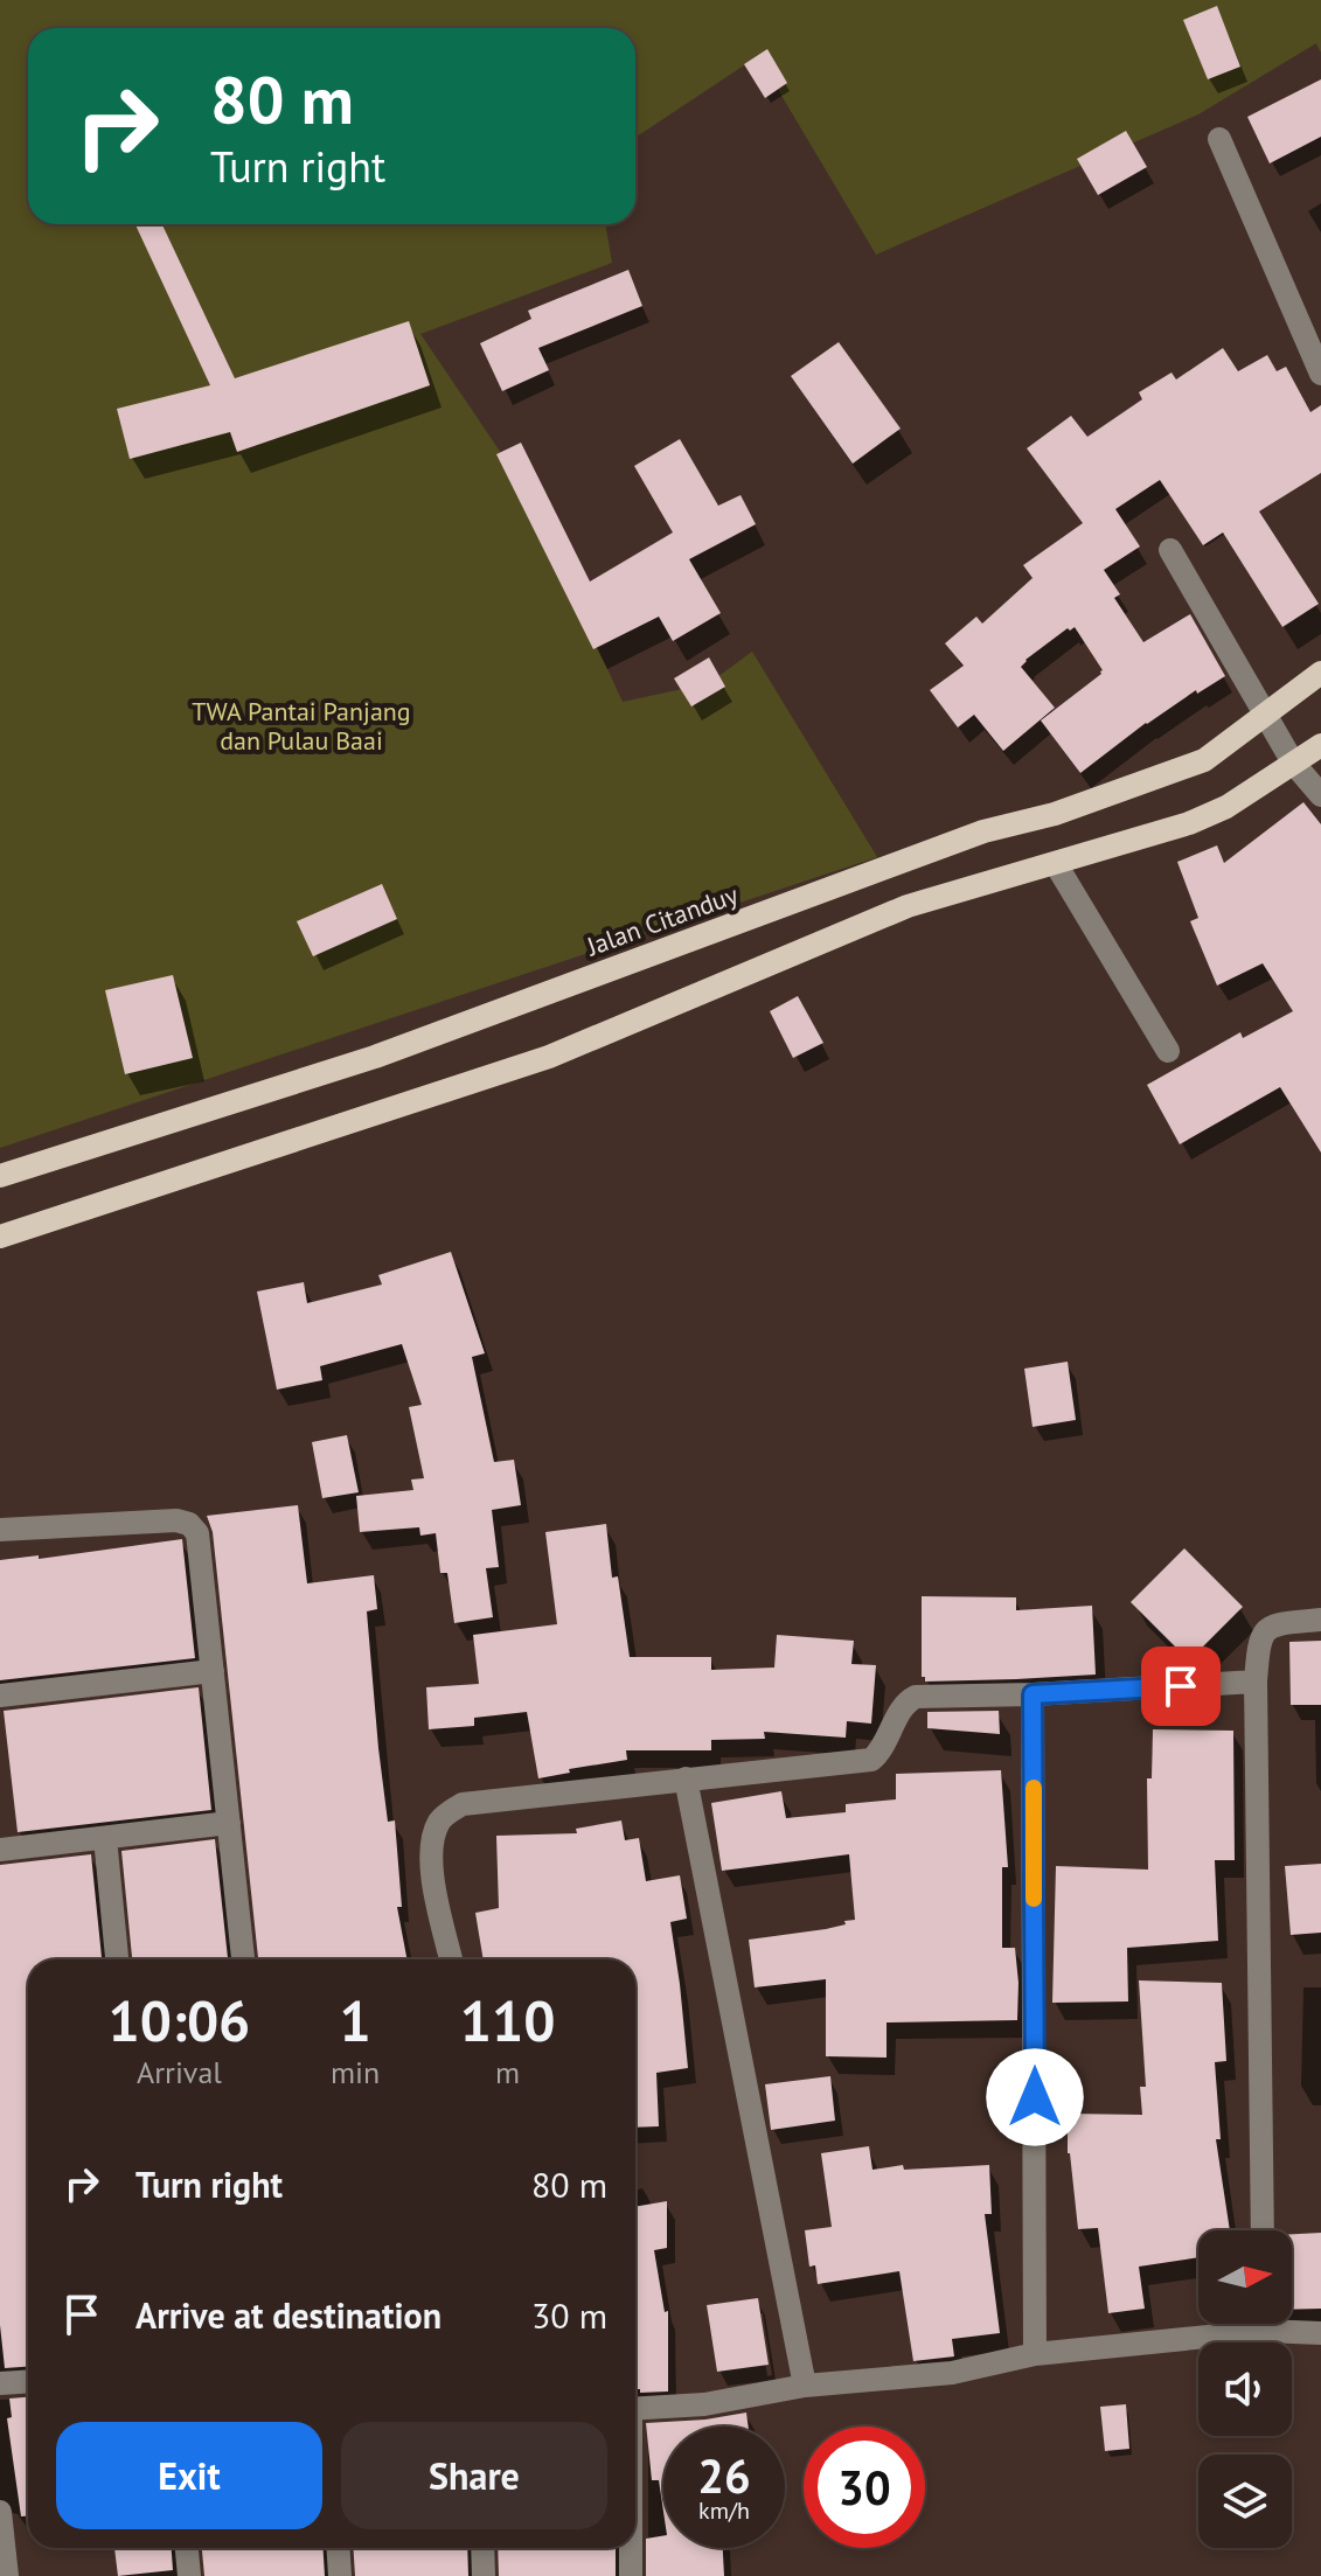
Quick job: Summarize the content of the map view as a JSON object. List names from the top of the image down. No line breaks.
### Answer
{"streets":{"main road":["Jalan Citanduy"]},"parks":["TWA Pantai Panjang dan Pulau Baai"],"north":"right","page":{"turn":["80 m","Turn right"],"eta":["10:06","Arrival","1","min","110","m"],"list":[{"name":"Turn right","value":"80 m"},{"name":"Arrive at destination","value":"30 m"}],"buttons":["Exit","Share"],"speed":"26 km/h","limit":"30"}}
